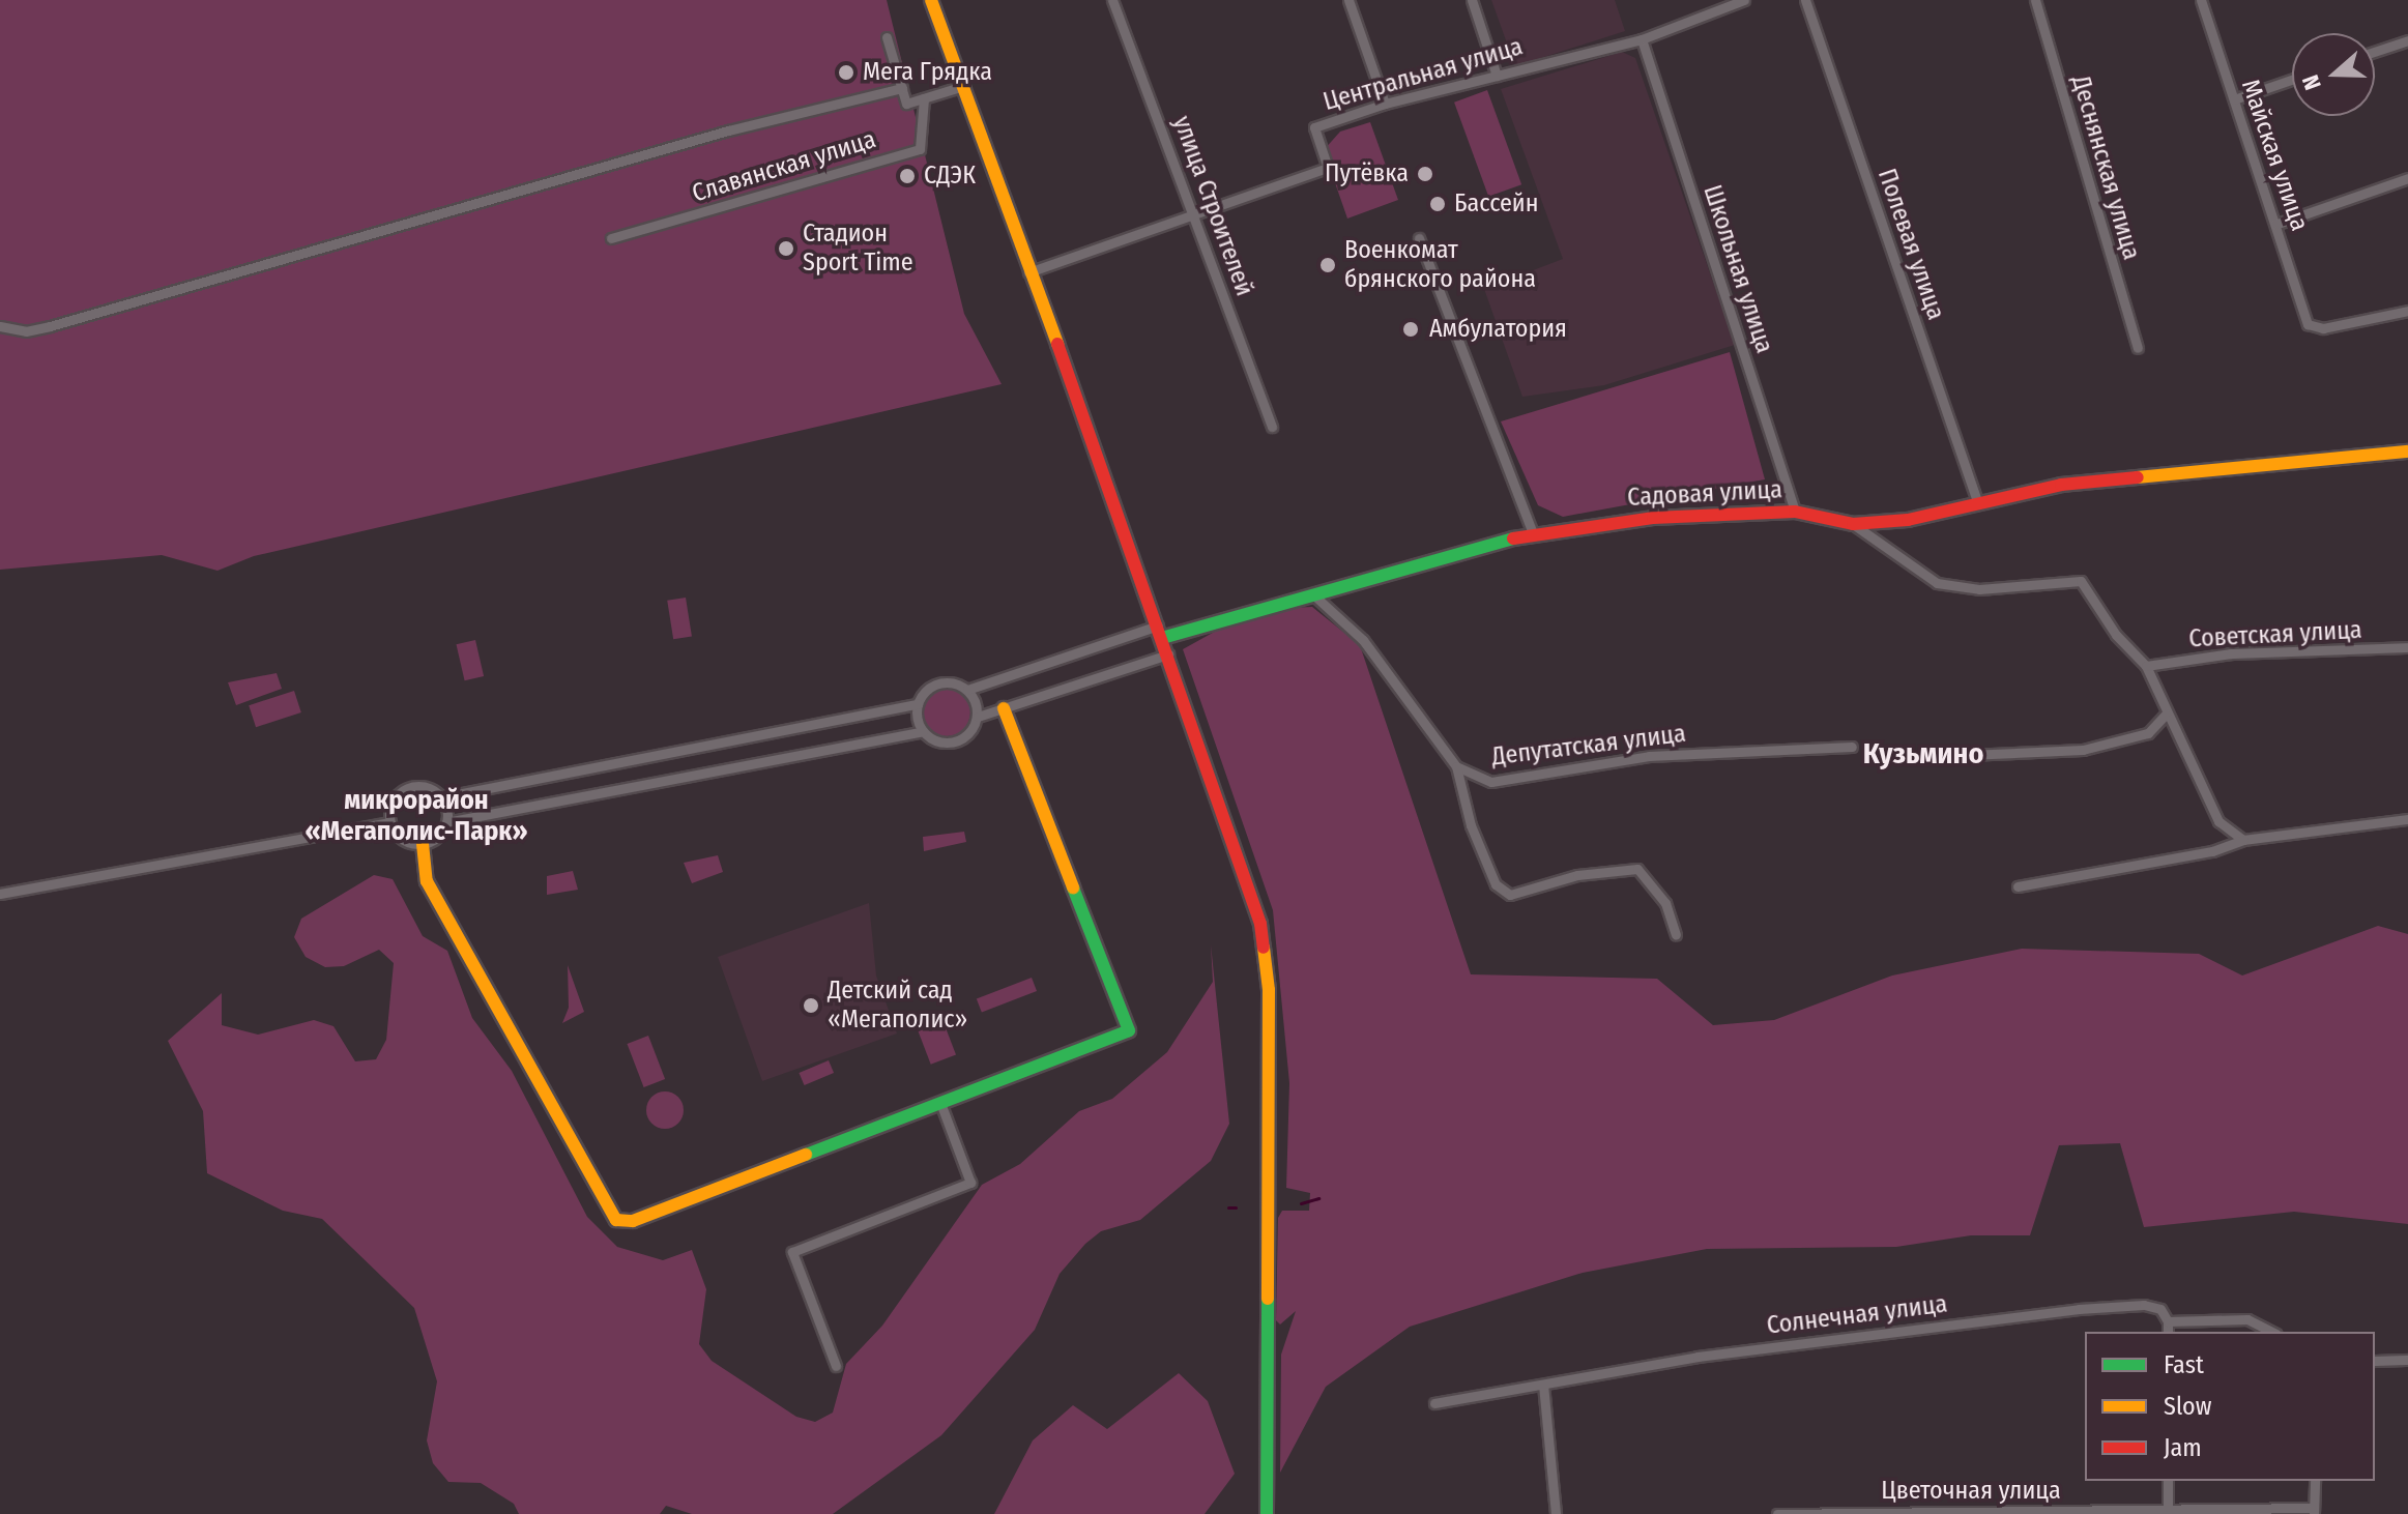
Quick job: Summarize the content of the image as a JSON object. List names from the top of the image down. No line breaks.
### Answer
{"streets":{"street":["Центральная улица","Майская улица","Славянская улица","Деснянская улица","улица Строителей","Полевая улица","Школьная улица","Садовая улица","Советская улица","Депутатская улица","Солнечная улица","Цветочная улица"]},"crossings":[["Центральная улица","улица Строителей"],["Центральная улица","Школьная улица"],["Полевая улица","Садовая улица"],["Школьная улица","Садовая улица"],["Садовая улица","Депутатская улица"]],"districts":["Кузьмино","микрорайон «Мегаполис-Парк»"],"places":["Мега Грядка","Путёвка","СДЭК","Бассейн","Стадион Sport Time","Военкомат брянского района","Амбулатория","Детский сад «Мегаполис»"],"legend":["Fast","Slow","Jam"],"north":"left"}
